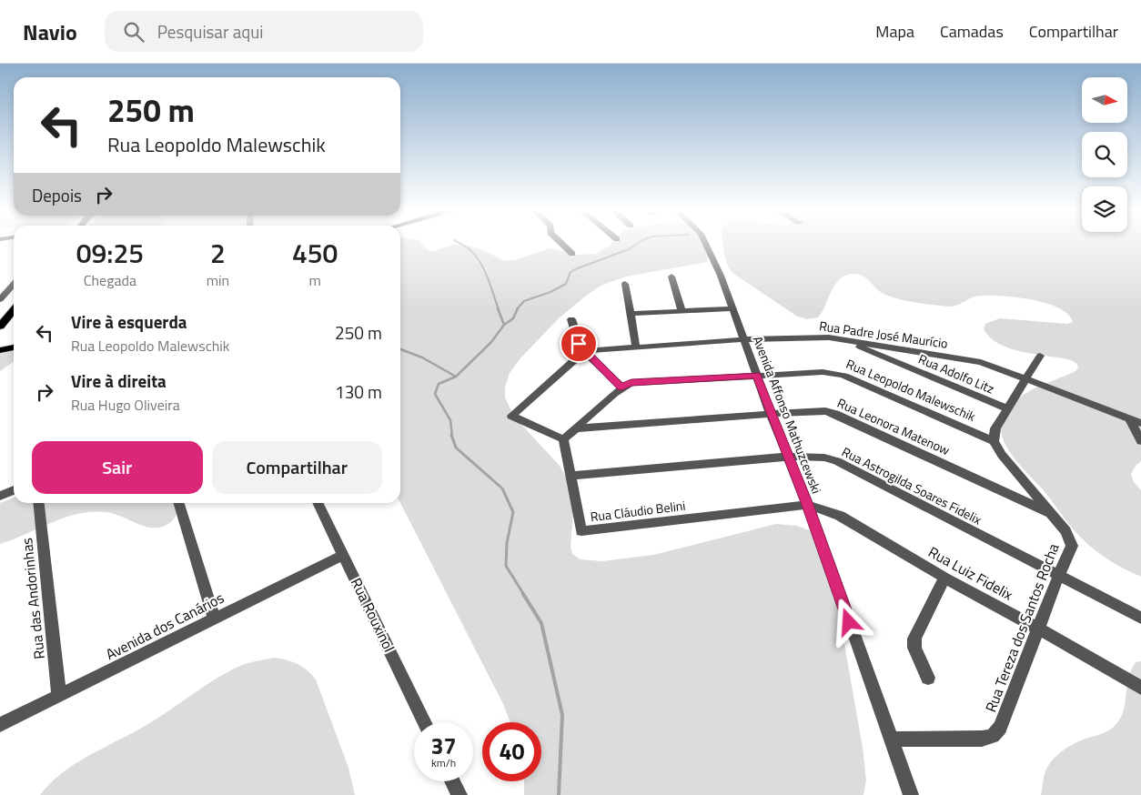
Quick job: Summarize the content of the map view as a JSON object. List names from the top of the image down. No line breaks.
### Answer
{"streets":{"street":["Rua Padre José Maurício","Rua Adolfo Litz","Rua Leopoldo Malewschik","Avenida Affonso Mathuzcewski","Rua Leonora Matenow","Rua Astrogilda Soares Fidelix","Rua Cláudio Belini","Rua Luiz Fidelix","Rua das Andorinhas","Rua Rouxinol","Avenida dos Canários","Rua Tereza dos Santos Rocha"]},"crossings":[["Rua Padre José Maurício","Rua Adolfo Litz"],["Rua Padre José Maurício","Avenida Affonso Mathuzcewski"],["Rua Leopoldo Malewschik","Avenida Affonso Mathuzcewski"],["Rua Leopoldo Malewschik","Rua Tereza dos Santos Rocha"],["Avenida Affonso Mathuzcewski","Rua Leonora Matenow"],["Avenida Affonso Mathuzcewski","Rua Astrogilda Soares Fidelix"],["Avenida Affonso Mathuzcewski","Rua Cláudio Belini"],["Avenida Affonso Mathuzcewski","Rua Luiz Fidelix"],["Avenida Affonso Mathuzcewski","Rua Tereza dos Santos Rocha"],["Rua Leonora Matenow","Rua Tereza dos Santos Rocha"],["Rua Astrogilda Soares Fidelix","Rua Cláudio Belini"],["Rua Astrogilda Soares Fidelix","Rua Tereza dos Santos Rocha"],["Rua Cláudio Belini","Rua Luiz Fidelix"],["Rua Luiz Fidelix","Rua Tereza dos Santos Rocha"],["Rua das Andorinhas","Avenida dos Canários"],["Rua Rouxinol","Avenida dos Canários"]],"north":"right","page":{"header":"Navio","search":"Pesquisar aqui","nav":["Mapa","Camadas","Compartilhar"],"turn":["250 m","Rua Leopoldo Malewschik"],"then":"Depois","eta":["09:25","Chegada","2","min","450","m"],"list":[{"name":"Vire à esquerda","note":"Rua Leopoldo Malewschik","value":"250 m"},{"name":"Vire à direita","note":"Rua Hugo Oliveira","value":"130 m"}],"buttons":["Sair","Compartilhar"],"speed":"37 km/h","limit":"40"}}
